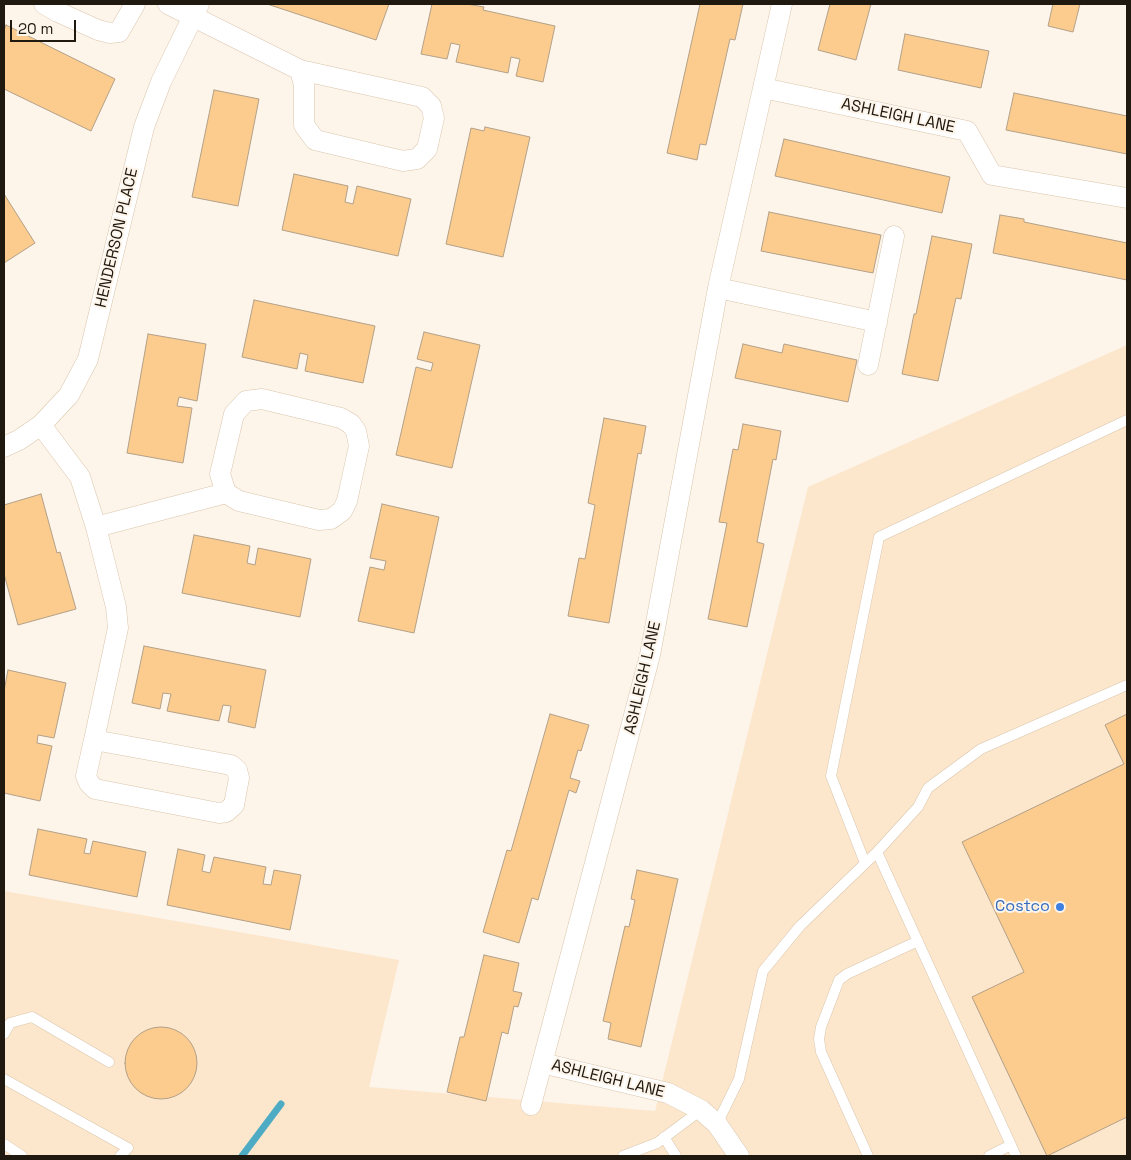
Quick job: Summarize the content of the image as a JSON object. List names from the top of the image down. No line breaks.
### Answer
{"streets":{"street":["ASHLEIGH LANE","HENDERSON PLACE"]},"places":["Costco"],"scale_bar":"20 m"}
